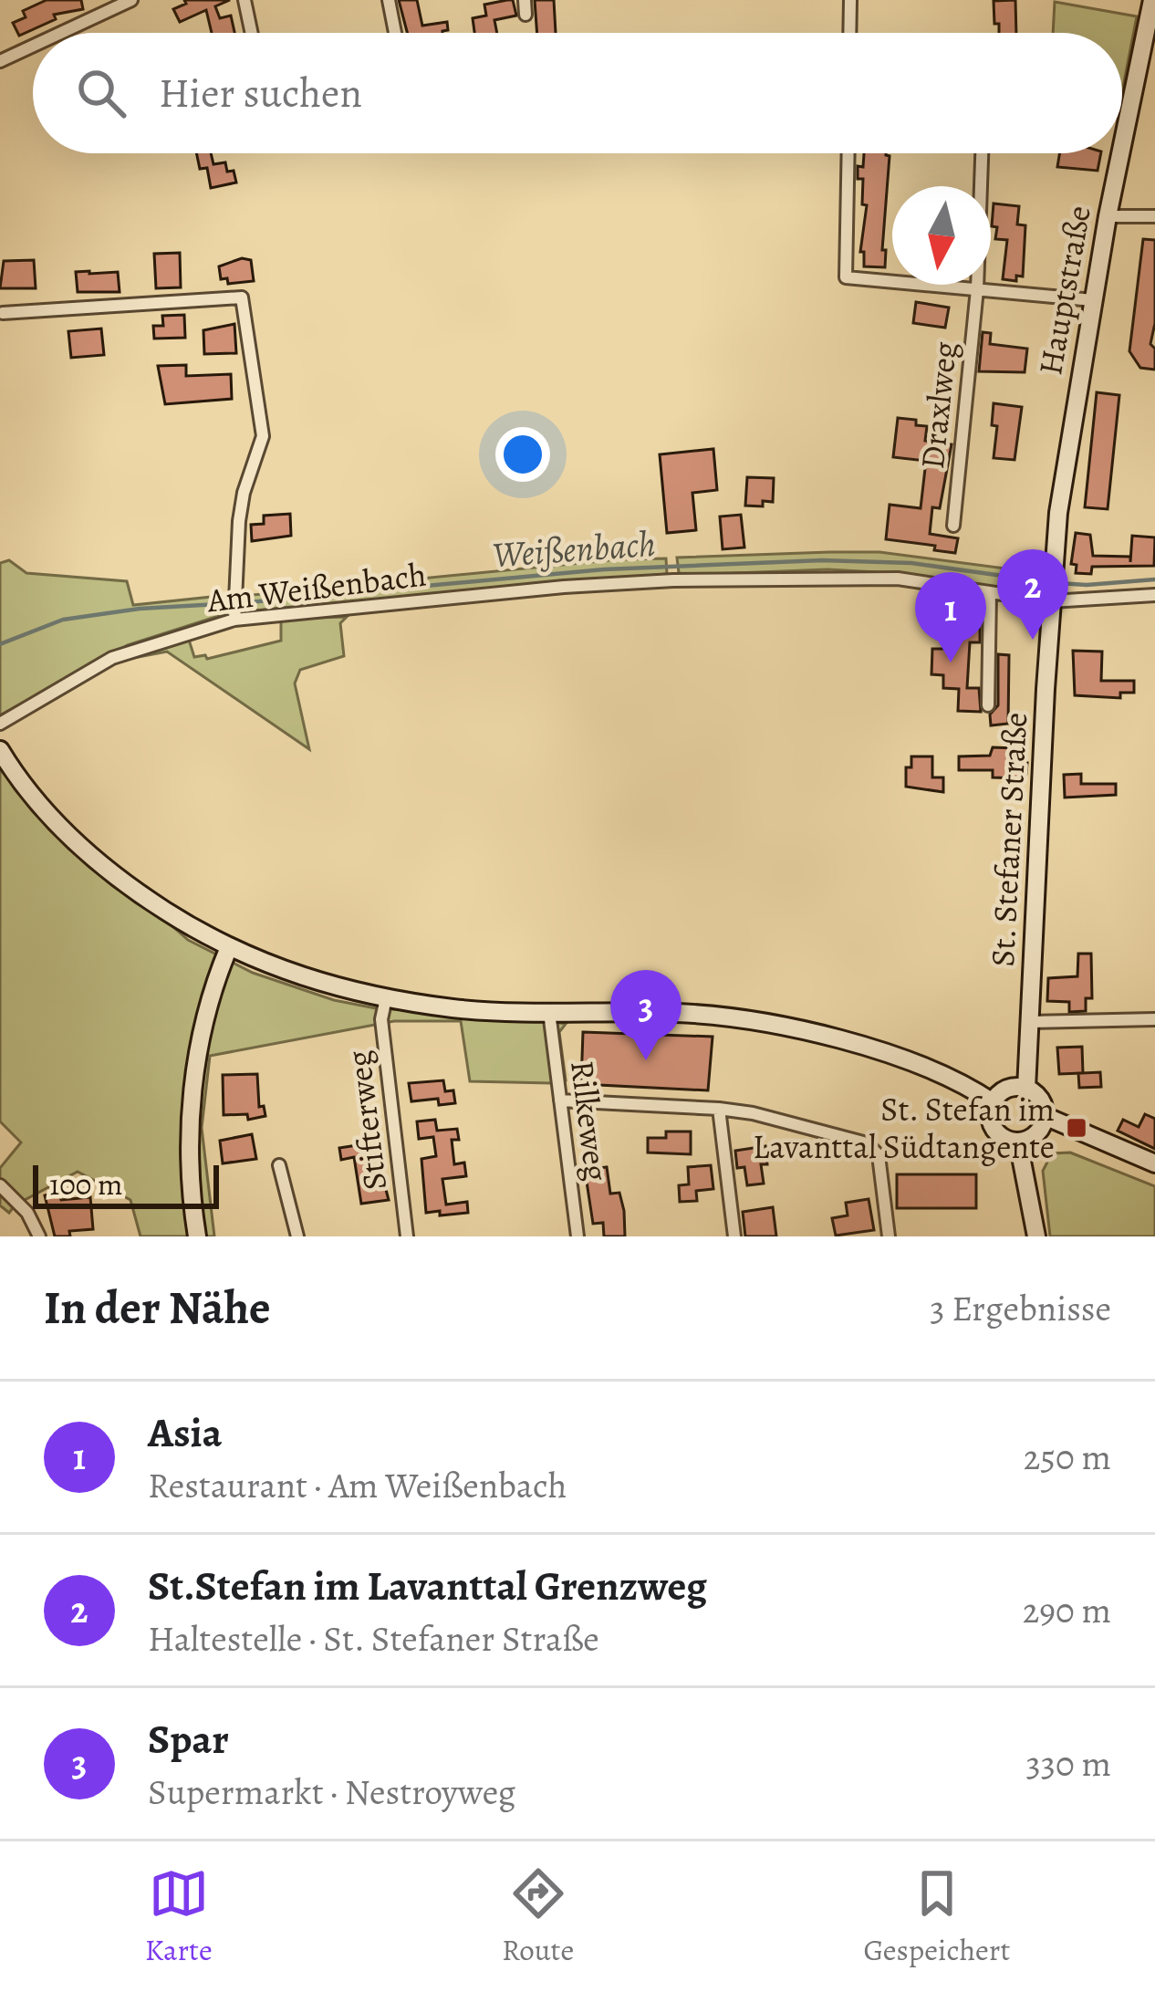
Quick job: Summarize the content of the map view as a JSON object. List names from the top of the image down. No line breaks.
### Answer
{"streets":{"main road":["Hauptstraße","St. Stefaner Straße"],"street":["Draxlweg","Am Weißenbach","Stifterweg","Rilkeweg"]},"crossings":[["Hauptstraße","Am Weißenbach"],["Hauptstraße","St. Stefaner Straße"],["Am Weißenbach","St. Stefaner Straße"]],"water":["Weißenbach"],"places":{"transit":["St. Stefan im Lavanttal Südtangente"]},"scale_bar":"100 m","north":"bottom","page":{"search":"Hier suchen","pins":["2","1","3"],"scale":"100 m","heading":["In der Nähe","3 Ergebnisse"],"list":[{"mark":"1","name":"Asia","note":"Restaurant · Am Weißenbach","value":"250 m"},{"mark":"2","name":"St.Stefan im Lavanttal Grenzweg","note":"Haltestelle · St. Stefaner Straße","value":"290 m"},{"mark":"3","name":"Spar","note":"Supermarkt · Nestroyweg","value":"330 m"}],"nav":["Karte","Route","Gespeichert"]}}
